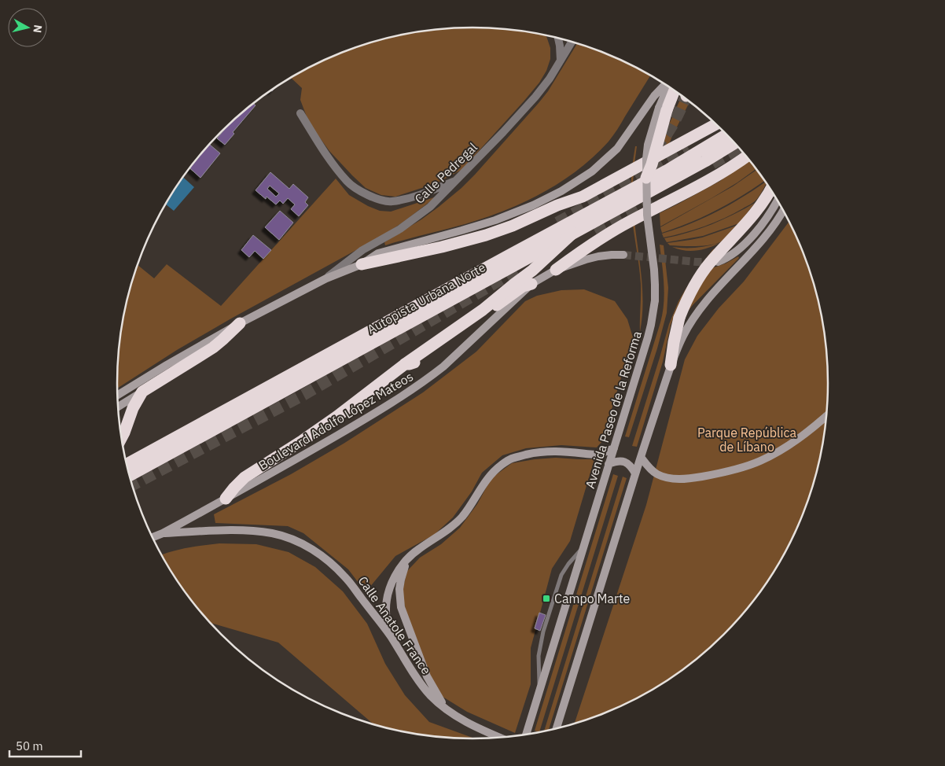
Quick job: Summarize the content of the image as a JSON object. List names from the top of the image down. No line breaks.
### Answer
{"streets":{"highway":["Autopista Urbana Norte"],"main road":["Avenida Paseo de la Reforma","Boulevard Adolfo López Mateos","Calle Anatole France"],"street":["Calle Pedregal"]},"crossings":[["Boulevard Adolfo López Mateos","Calle Anatole France"]],"parks":["Parque República de Líbano"],"places":{"transit":["Campo Marte"]},"scale_bar":"50 m","north":"right"}
